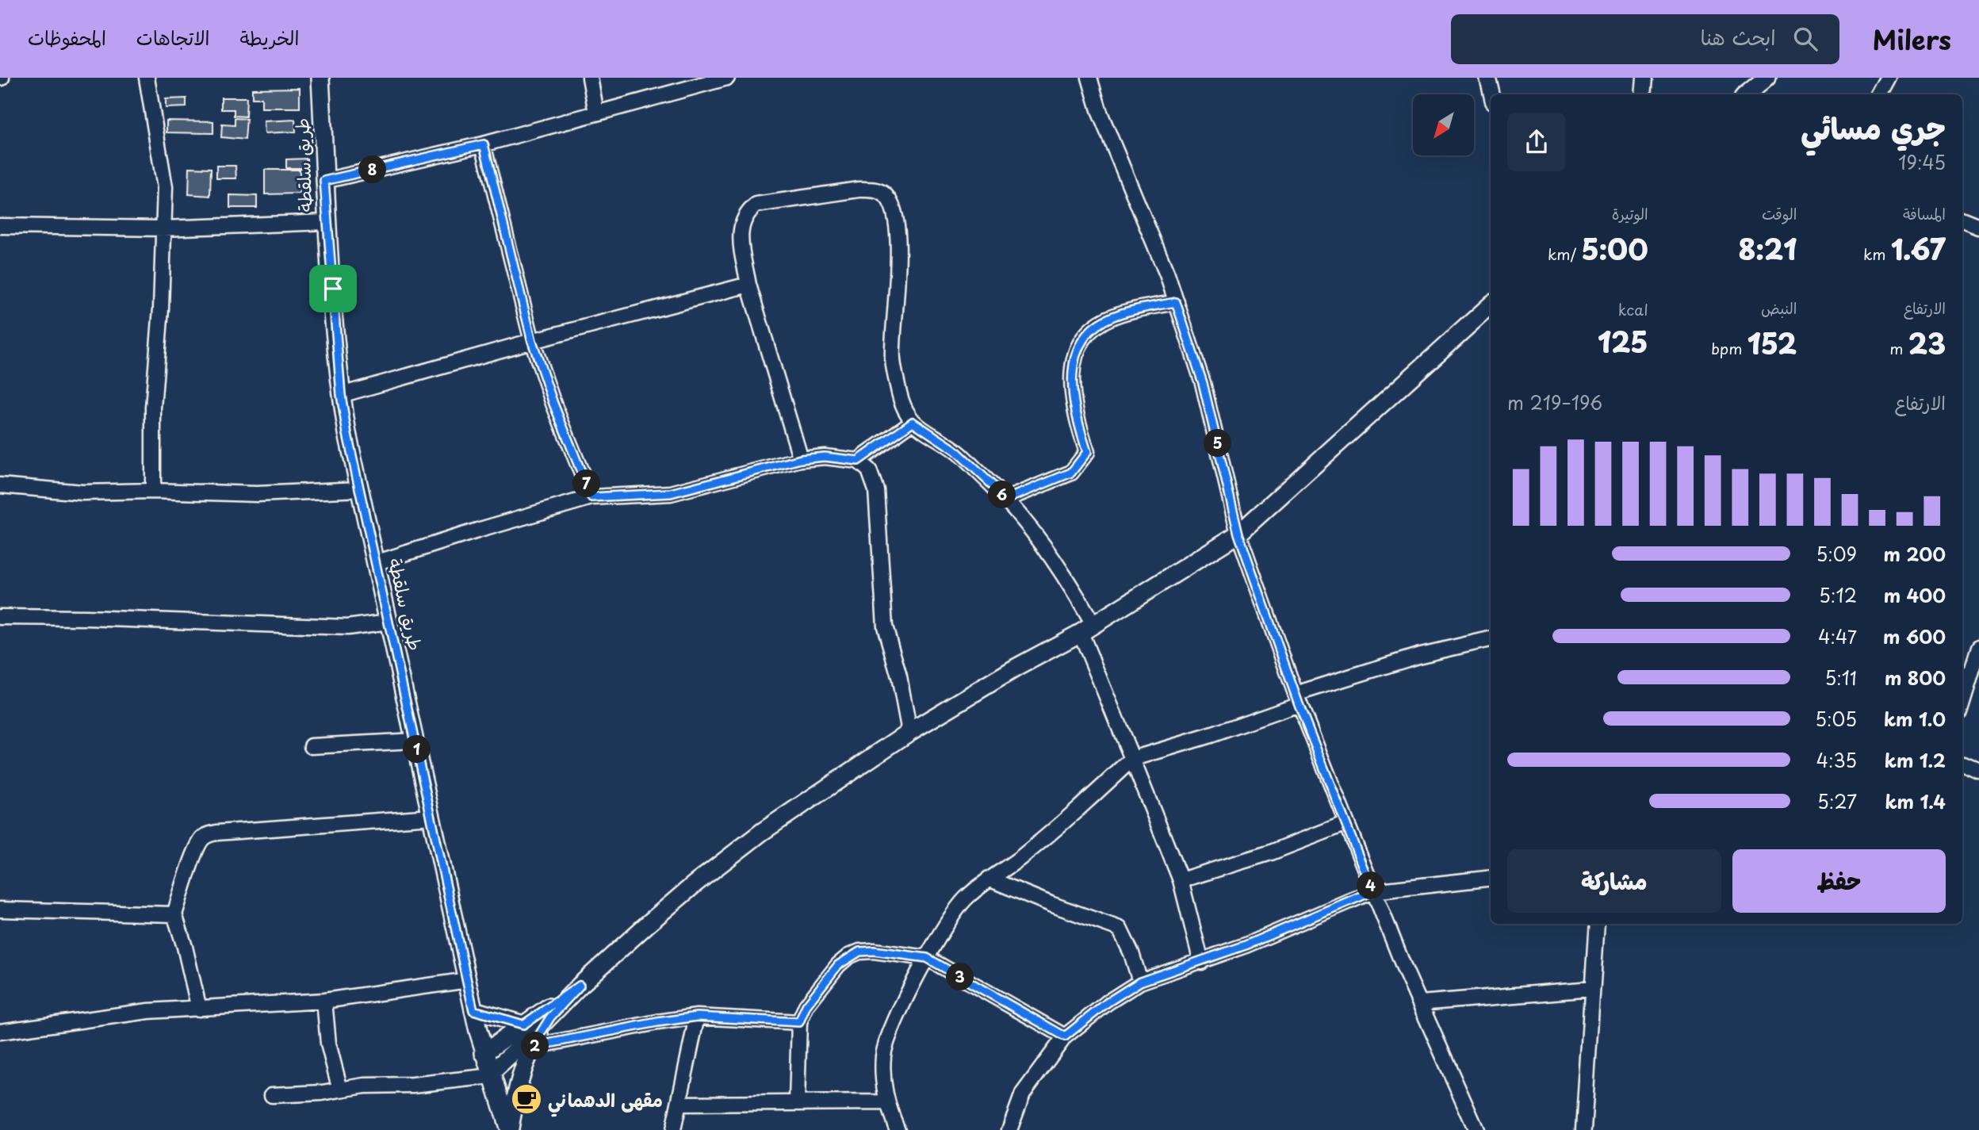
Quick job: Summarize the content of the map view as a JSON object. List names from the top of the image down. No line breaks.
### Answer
{"streets":{"street":["طريق سلقطة"]},"places":{"cafe":["مقهى الدهماني"]},"north":"bottom left","page":{"header":"Milers","search":"ابحث هنا","nav":["الخريطة","الاتجاهات","المحفوظات"],"heading":["جري مسائي","19:45"],"pins":["8","5","7","6","1","4","3","2"],"stats":[["المسافة","1.67 km"],["الوقت","8:21"],["الوتيرة","5:00 /km"],["الارتفاع","23 m"],["النبض","152 bpm"],["kcal","125"]],"chart":["الارتفاع","196–219 m"],"list":[{"name":"200 m","note":"5:09"},{"name":"400 m","note":"5:12"},{"name":"600 m","note":"4:47"},{"name":"800 m","note":"5:11"},{"name":"1.0 km","note":"5:05"},{"name":"1.2 km","note":"4:35"},{"name":"1.4 km","note":"5:27"}],"buttons":["حفظ","مشاركة"]}}
